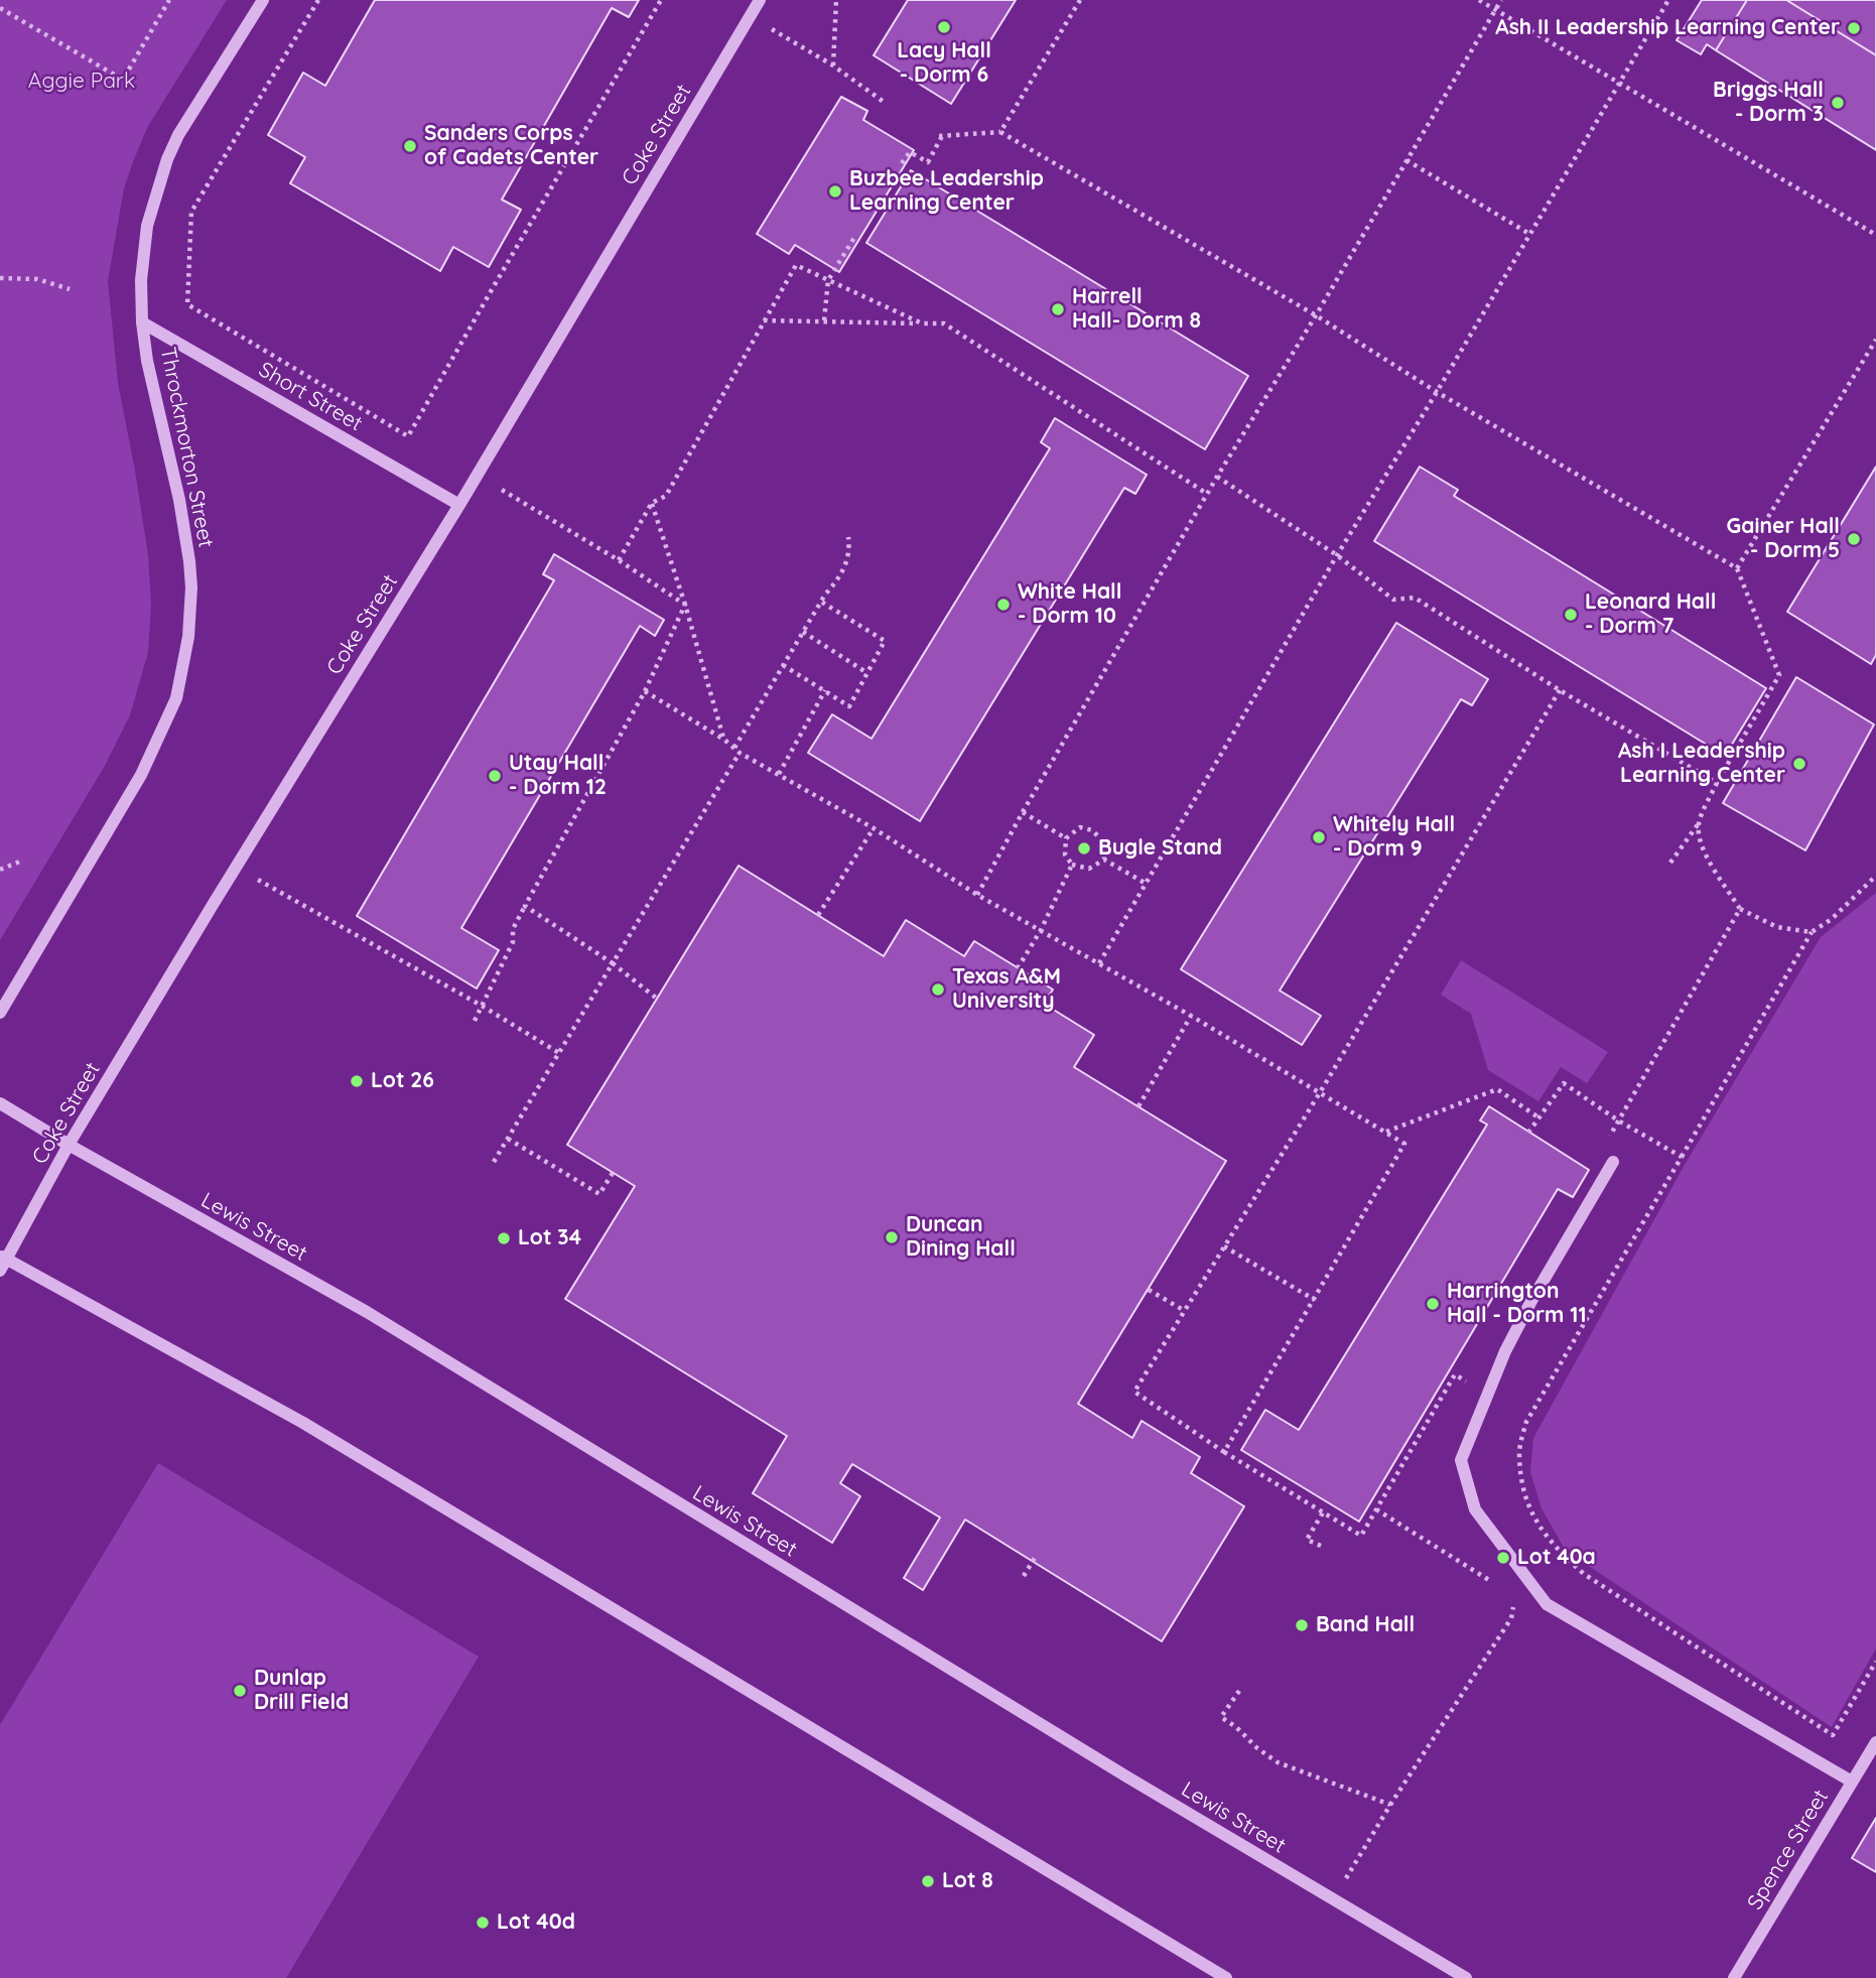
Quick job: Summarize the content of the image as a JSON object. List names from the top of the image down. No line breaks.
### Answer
{"streets":{"street":["Coke Street","Short Street","Throckmorton Street","Lewis Street","Spence Street"]},"crossings":[["Coke Street","Short Street"],["Coke Street","Lewis Street"],["Short Street","Throckmorton Street"]],"parks":["Aggie Park"],"places":["Lacy Hall - Dorm 6","Ash II Leadership Learning Center","Briggs Hall - Dorm 3","Sanders Corps of Cadets Center","Buzbee Leadership Learning Center","Harrell Hall- Dorm 8","Gainer Hall - Dorm 5","White Hall - Dorm 10","Leonard Hall - Dorm 7","Ash I Leadership Learning Center","Utay Hall - Dorm 12","Whitely Hall - Dorm 9","Bugle Stand","Texas A&M University","Lot 26","Duncan Dining Hall","Lot 34","Harrington Hall - Dorm 11","Lot 40a","Band Hall","Dunlap Drill Field","Lot 8","Lot 40d"]}
